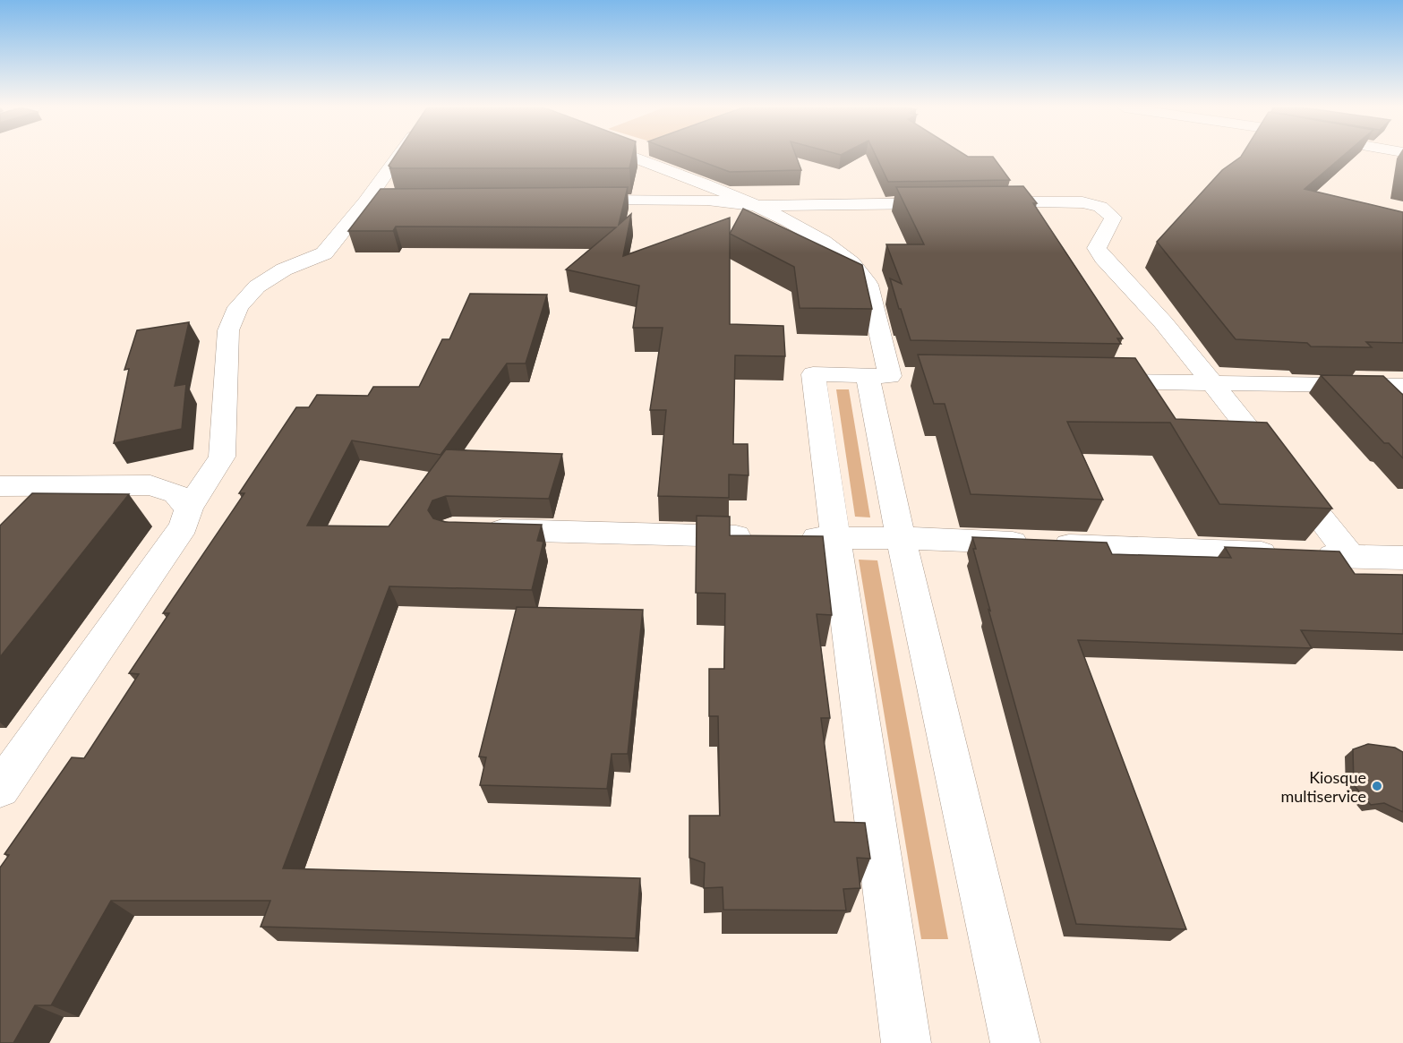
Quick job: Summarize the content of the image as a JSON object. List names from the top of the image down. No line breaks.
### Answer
{"places":["Kiosque multiservice"]}
